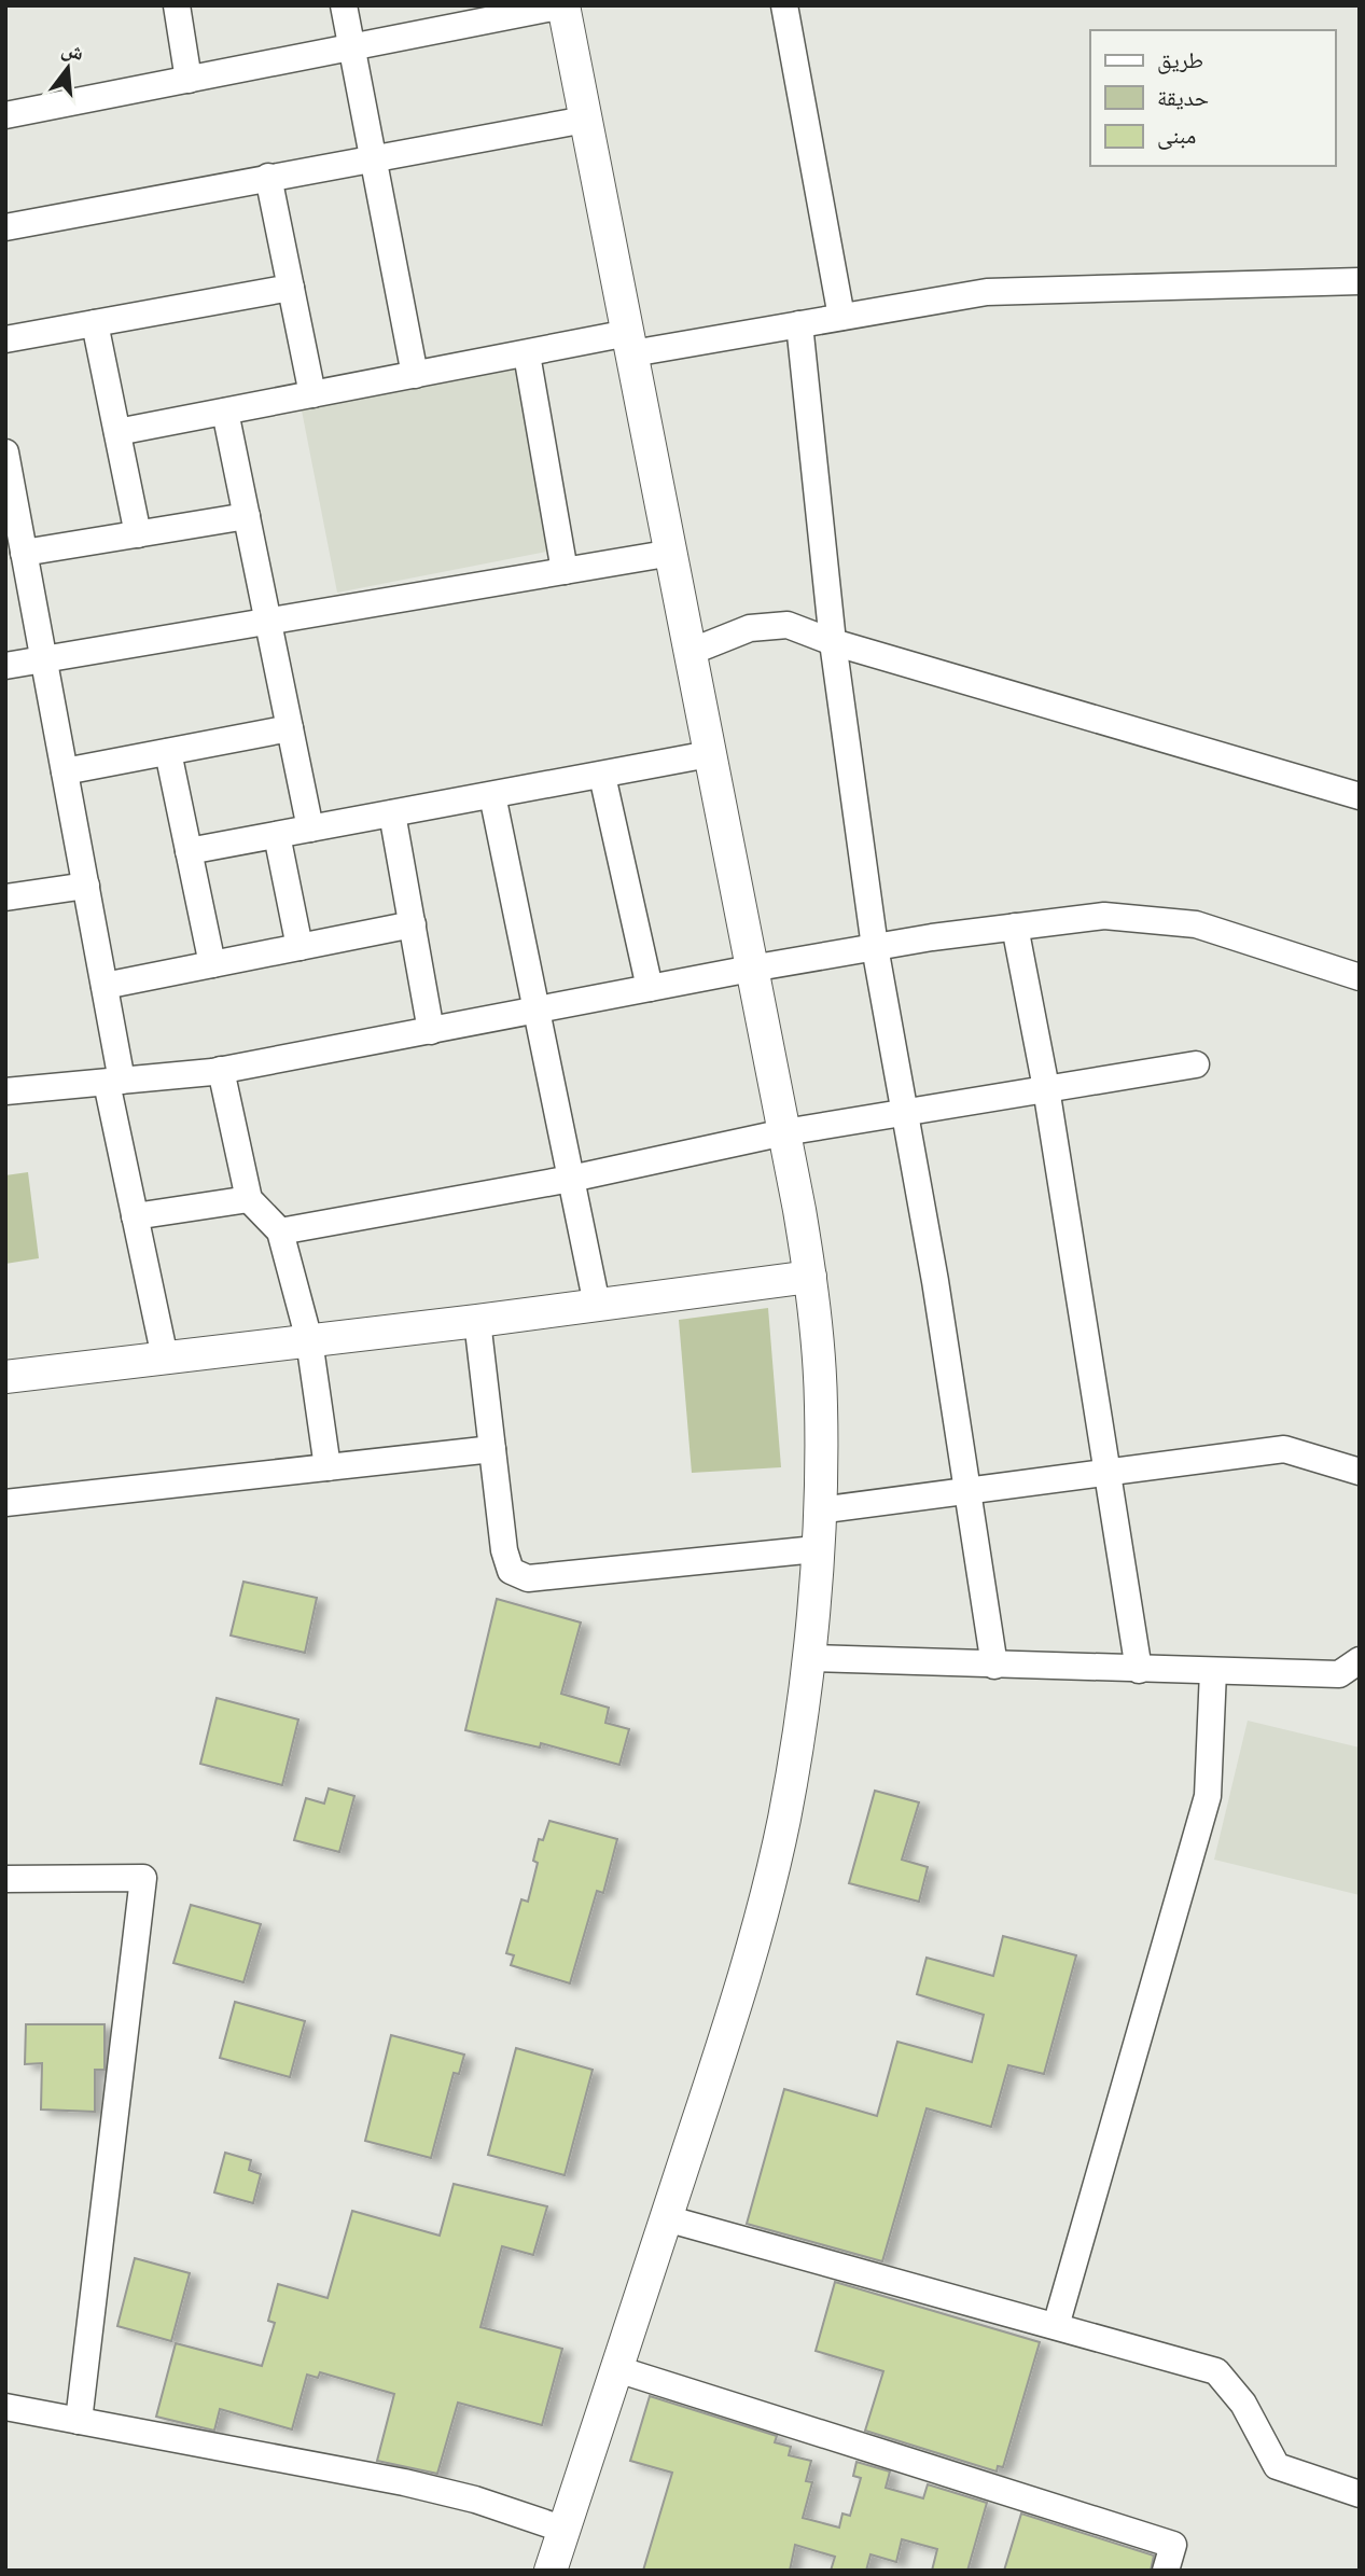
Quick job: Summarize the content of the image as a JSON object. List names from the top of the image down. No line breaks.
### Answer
{"legend":["طريق","حديقة","مبنى"],"north":"top"}
